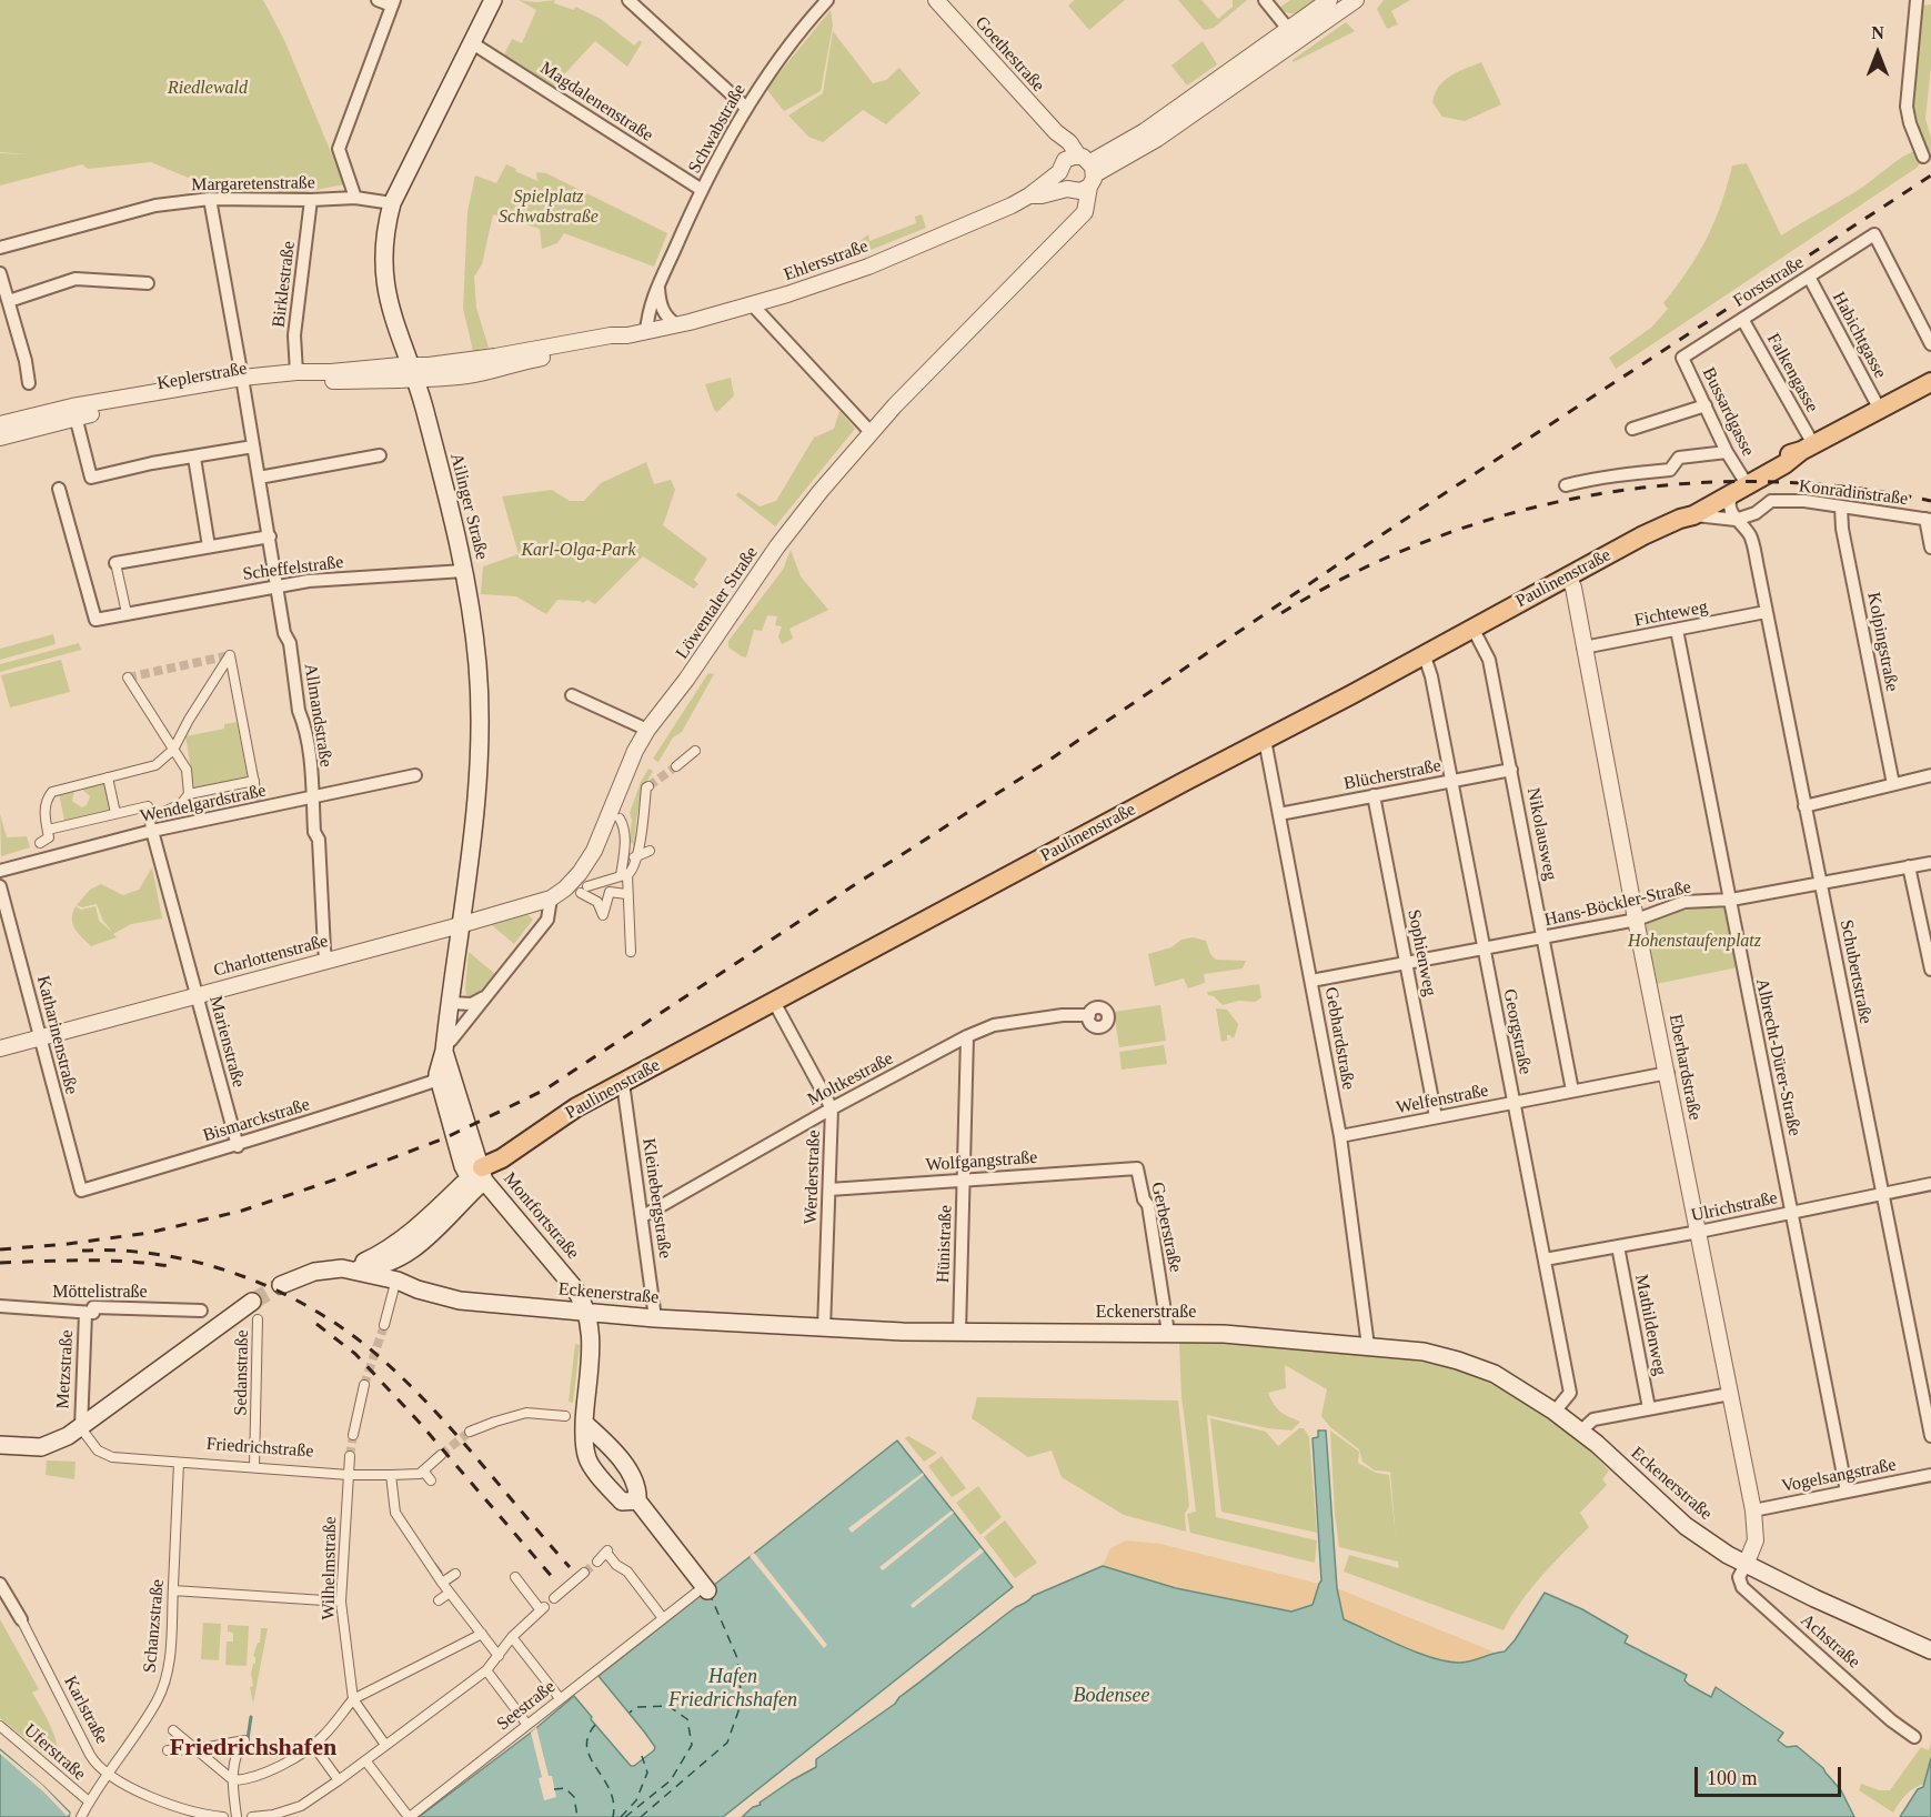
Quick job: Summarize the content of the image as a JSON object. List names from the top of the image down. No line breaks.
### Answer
{"streets":{"main road":["Ailinger Straße","Paulinenstraße","Montfortstraße","Eckenerstraße"],"street":["Goethestraße","Magdalenenstraße","Schwabstraße","Margaretenstraße","Ehlersstraße","Forststraße","Birklestraße","Habichtgasse","Falkengasse","Keplerstraße","Bussardgasse","Konradinstraße","Scheffelstraße","Löwentaler Straße","Fichteweg","Kolpingstraße","Allmandstraße","Blücherstraße","Wendelgardstraße","Nikolausweg","Hans-Böckler-Straße","Sophienweg","Charlottenstraße","Schubertstraße","Georgstraße","Katharinenstraße","Gebhardstraße","Marienstraße","Albrecht-Dürer-Straße","Eberhardstraße","Moltkestraße","Welfenstraße","Bismarckstraße","Wolfgangstraße","Werderstraße","Kleinebergstraße","Ulrichstraße","Gerberstraße","Hünistraße","Möttelistraße","Mathildenweg","Metzstraße","Sedanstraße","Friedrichstraße","Vogelsangstraße","Wilhelmstraße","Schanzstraße","Achstraße","Seestraße","Karlstraße","Uferstraße"]},"crossings":[["Goethestraße","Ehlersstraße"],["Goethestraße","Löwentaler Straße"],["Magdalenenstraße","Schwabstraße"],["Magdalenenstraße","Ailinger Straße"],["Schwabstraße","Ehlersstraße"],["Margaretenstraße","Birklestraße"],["Margaretenstraße","Ailinger Straße"],["Margaretenstraße","Allmandstraße"],["Ehlersstraße","Keplerstraße"],["Ehlersstraße","Ailinger Straße"],["Ehlersstraße","Löwentaler Straße"],["Forststraße","Habichtgasse"],["Forststraße","Falkengasse"],["Forststraße","Bussardgasse"],["Birklestraße","Keplerstraße"],["Habichtgasse","Paulinenstraße"],["Falkengasse","Paulinenstraße"],["Keplerstraße","Ailinger Straße"],["Keplerstraße","Allmandstraße"],["Bussardgasse","Paulinenstraße"],["Bussardgasse","Schubertstraße"],["Konradinstraße","Kolpingstraße"],["Konradinstraße","Schubertstraße"],["Ailinger Straße","Scheffelstraße"],["Ailinger Straße","Paulinenstraße"],["Ailinger Straße","Charlottenstraße"],["Ailinger Straße","Bismarckstraße"],["Ailinger Straße","Montfortstraße"],["Scheffelstraße","Allmandstraße"],["Paulinenstraße","Nikolausweg"],["Paulinenstraße","Schubertstraße"],["Paulinenstraße","Georgstraße"],["Paulinenstraße","Gebhardstraße"],["Paulinenstraße","Eberhardstraße"],["Paulinenstraße","Werderstraße"],["Paulinenstraße","Kleinebergstraße"],["Paulinenstraße","Montfortstraße"],["Paulinenstraße","Eckenerstraße"],["Löwentaler Straße","Charlottenstraße"],["Fichteweg","Schubertstraße"],["Fichteweg","Albrecht-Dürer-Straße"],["Fichteweg","Eberhardstraße"],["Allmandstraße","Wendelgardstraße"],["Allmandstraße","Charlottenstraße"],["Blücherstraße","Nikolausweg"],["Blücherstraße","Sophienweg"],["Blücherstraße","Georgstraße"],["Blücherstraße","Gebhardstraße"],["Wendelgardstraße","Marienstraße"],["Nikolausweg","Hans-Böckler-Straße"],["Nikolausweg","Welfenstraße"],["Hans-Böckler-Straße","Sophienweg"],["Hans-Böckler-Straße","Schubertstraße"],["Hans-Böckler-Straße","Georgstraße"],["Hans-Böckler-Straße","Gebhardstraße"],["Hans-Böckler-Straße","Albrecht-Dürer-Straße"],["Hans-Böckler-Straße","Eberhardstraße"],["Sophienweg","Welfenstraße"],["Charlottenstraße","Katharinenstraße"],["Charlottenstraße","Marienstraße"],["Schubertstraße","Ulrichstraße"],["Georgstraße","Welfenstraße"],["Georgstraße","Ulrichstraße"],["Georgstraße","Eckenerstraße"],["Katharinenstraße","Bismarckstraße"],["Gebhardstraße","Welfenstraße"],["Gebhardstraße","Eckenerstraße"],["Marienstraße","Bismarckstraße"],["Albrecht-Dürer-Straße","Ulrichstraße"],["Albrecht-Dürer-Straße","Vogelsangstraße"],["Eberhardstraße","Welfenstraße"],["Eberhardstraße","Ulrichstraße"],["Eberhardstraße","Eckenerstraße"],["Eberhardstraße","Vogelsangstraße"],["Eberhardstraße","Achstraße"],["Moltkestraße","Werderstraße"],["Moltkestraße","Kleinebergstraße"],["Moltkestraße","Hünistraße"],["Wolfgangstraße","Werderstraße"],["Wolfgangstraße","Gerberstraße"],["Wolfgangstraße","Hünistraße"],["Werderstraße","Eckenerstraße"],["Kleinebergstraße","Eckenerstraße"],["Ulrichstraße","Mathildenweg"],["Montfortstraße","Eckenerstraße"],["Gerberstraße","Eckenerstraße"],["Hünistraße","Eckenerstraße"],["Möttelistraße","Metzstraße"],["Eckenerstraße","Achstraße"],["Metzstraße","Friedrichstraße"],["Sedanstraße","Friedrichstraße"],["Friedrichstraße","Wilhelmstraße"],["Friedrichstraße","Schanzstraße"],["Schanzstraße","Karlstraße"]],"districts":["Friedrichshafen"],"water":["Hafen Friedrichshafen","Bodensee"],"parks":["Riedlewald","Spielplatz Schwabstraße","Karl-Olga-Park","Hohenstaufenplatz"],"scale_bar":"100 m","north":"top"}
